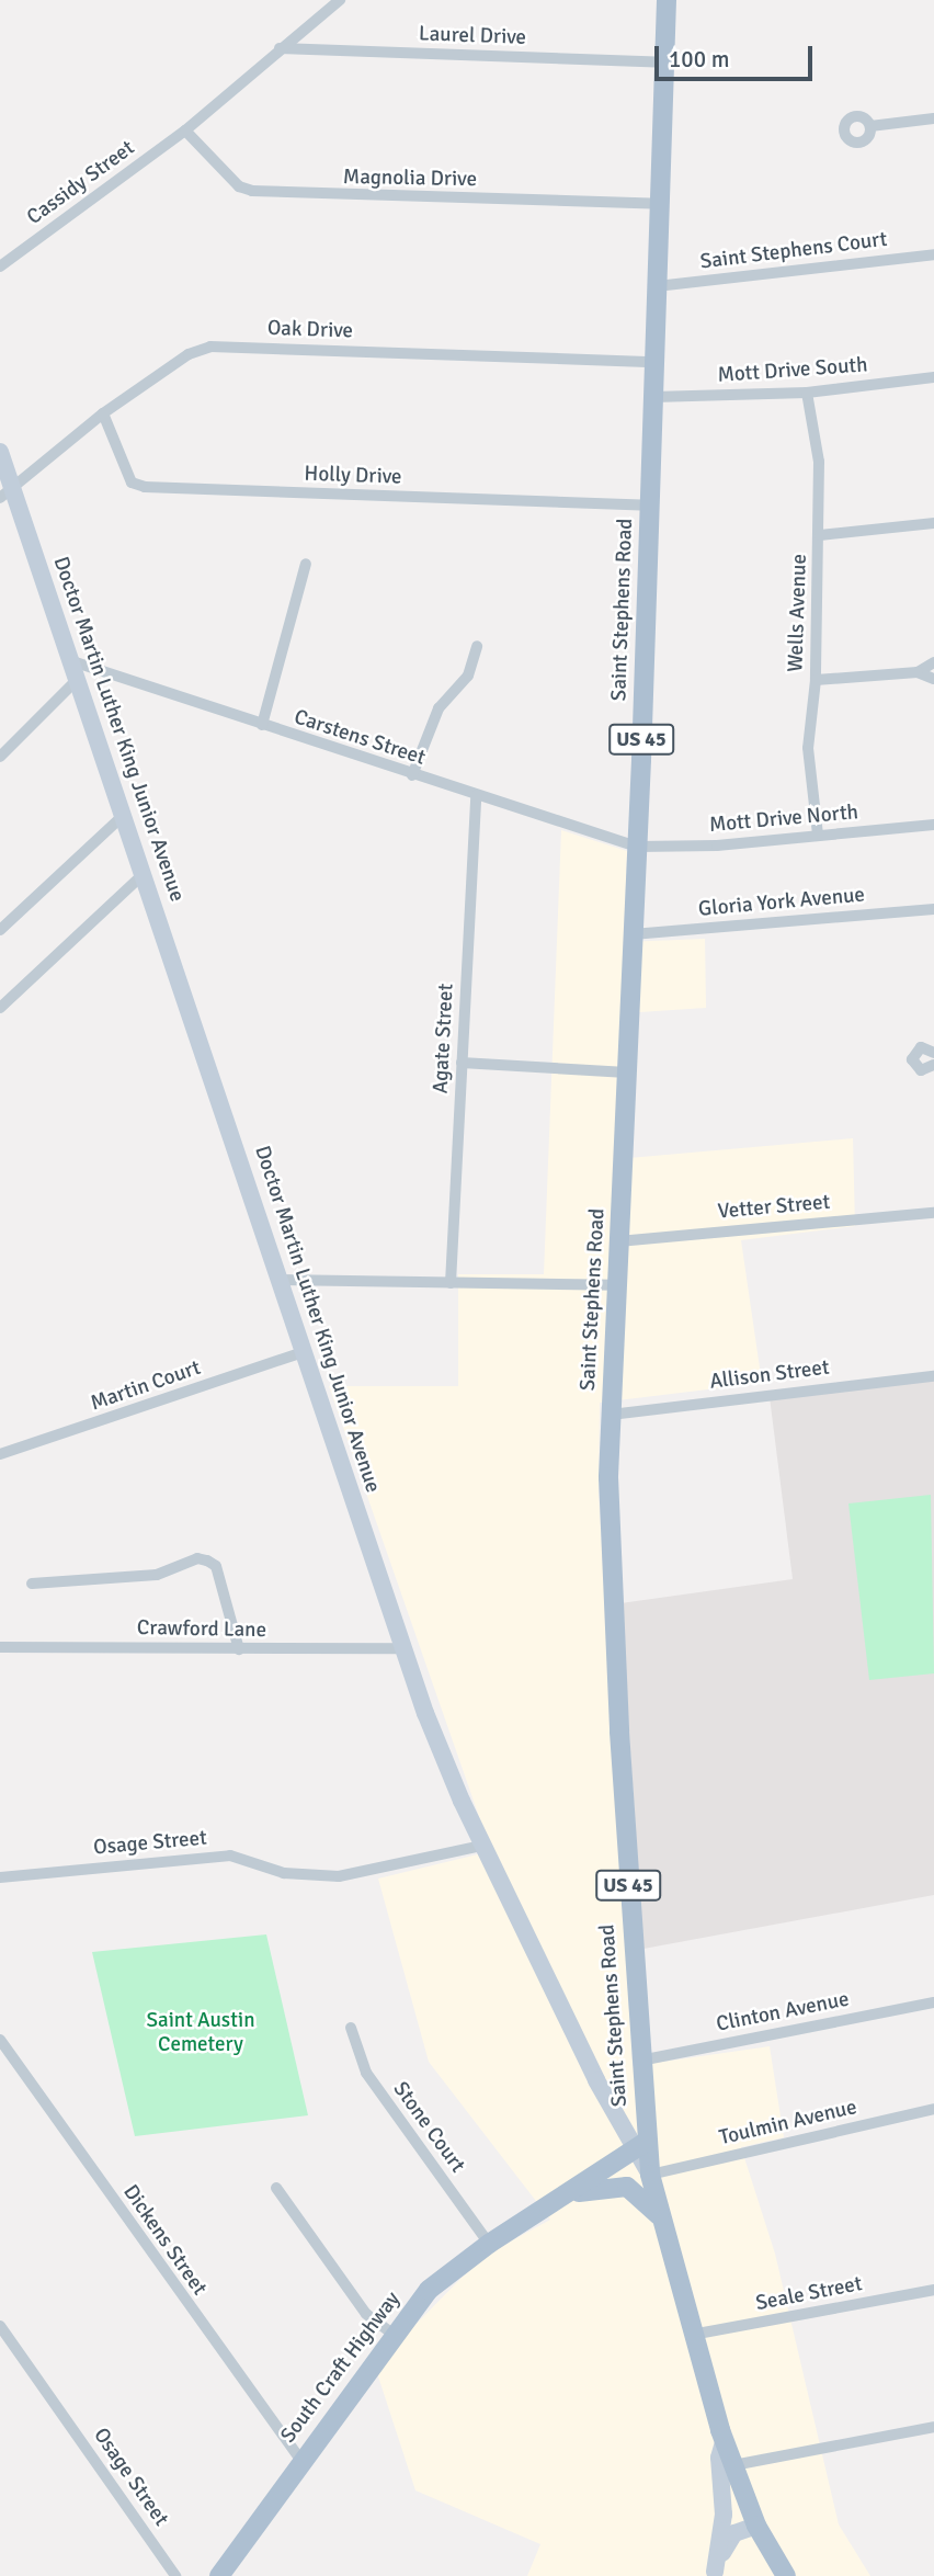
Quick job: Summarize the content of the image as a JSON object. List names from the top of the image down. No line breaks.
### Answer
{"streets":{"main road":["Saint Stephens Road","Doctor Martin Luther King Junior Avenue","US 45","South Craft Highway"],"street":["Laurel Drive","Magnolia Drive","Cassidy Street","Saint Stephens Court","Oak Drive","Mott Drive South","Holly Drive","Wells Avenue","Carstens Street","Mott Drive North","Gloria York Avenue","Agate Street","Vetter Street","Allison Street","Martin Court","Crawford Lane","Osage Street","Clinton Avenue","Toulmin Avenue","Stone Court","Dickens Street","Seale Street"]},"crossings":[["Laurel Drive","Cassidy Street"],["Laurel Drive","Saint Stephens Road"],["Magnolia Drive","Cassidy Street"],["Magnolia Drive","Saint Stephens Road"],["Saint Stephens Court","Saint Stephens Road"],["Oak Drive","Holly Drive"],["Oak Drive","Saint Stephens Road"],["Oak Drive","Doctor Martin Luther King Junior Avenue"],["Mott Drive South","Saint Stephens Road"],["Mott Drive South","Wells Avenue"],["Holly Drive","Saint Stephens Road"],["Saint Stephens Road","Doctor Martin Luther King Junior Avenue"],["Saint Stephens Road","Carstens Street"],["Saint Stephens Road","Mott Drive North"],["Saint Stephens Road","Gloria York Avenue"],["Saint Stephens Road","Vetter Street"],["Saint Stephens Road","Allison Street"],["Saint Stephens Road","Clinton Avenue"],["Saint Stephens Road","Toulmin Avenue"],["Saint Stephens Road","Seale Street"],["Saint Stephens Road","South Craft Highway"],["Wells Avenue","Mott Drive North"],["Doctor Martin Luther King Junior Avenue","Carstens Street"],["Doctor Martin Luther King Junior Avenue","Martin Court"],["Doctor Martin Luther King Junior Avenue","Crawford Lane"],["Doctor Martin Luther King Junior Avenue","Osage Street"],["Doctor Martin Luther King Junior Avenue","South Craft Highway"],["Carstens Street","Mott Drive North"],["Carstens Street","Agate Street"],["Stone Court","South Craft Highway"],["Dickens Street","South Craft Highway"]],"parks":["Saint Austin Cemetery"],"scale_bar":"100 m"}
